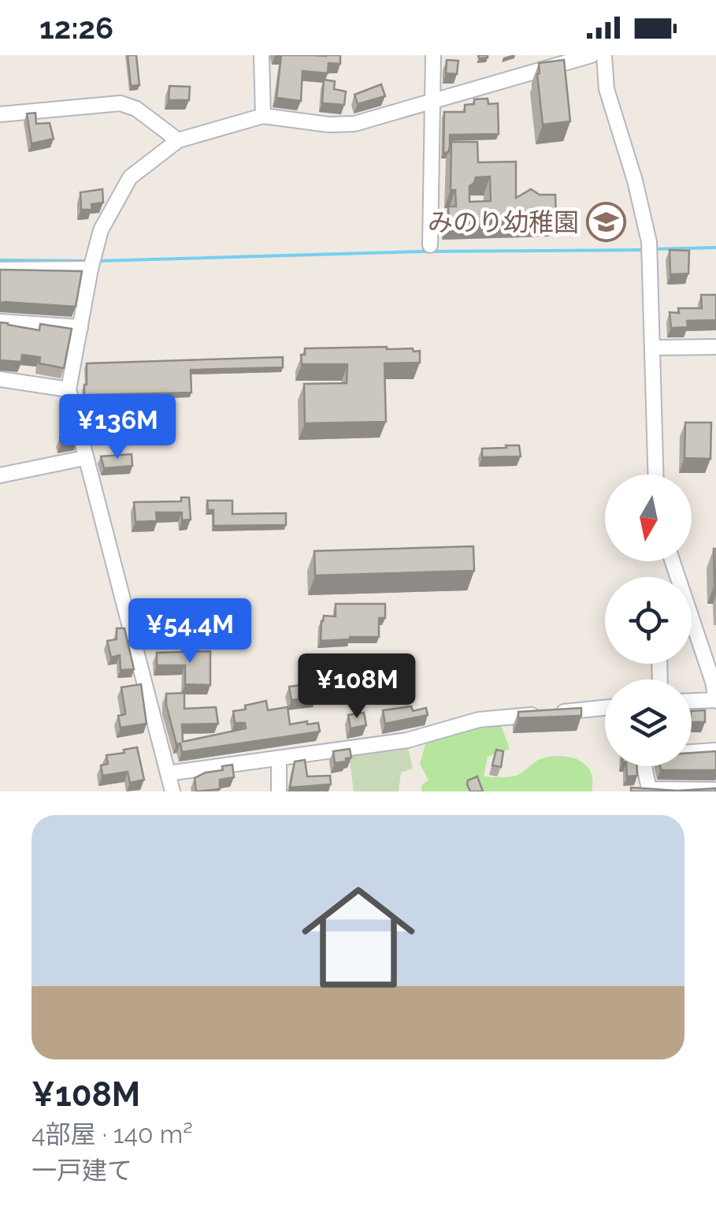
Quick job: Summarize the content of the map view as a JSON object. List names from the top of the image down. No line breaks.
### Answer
{"places":{"school or university":["みのり幼稚園"]},"north":"bottom","page":{"status":"12:26","price":["¥136M","¥54.4M","¥108M"],"list":[{"name":"¥108M","note":"4部屋 · 140 m² · 一戸建て"}]}}
